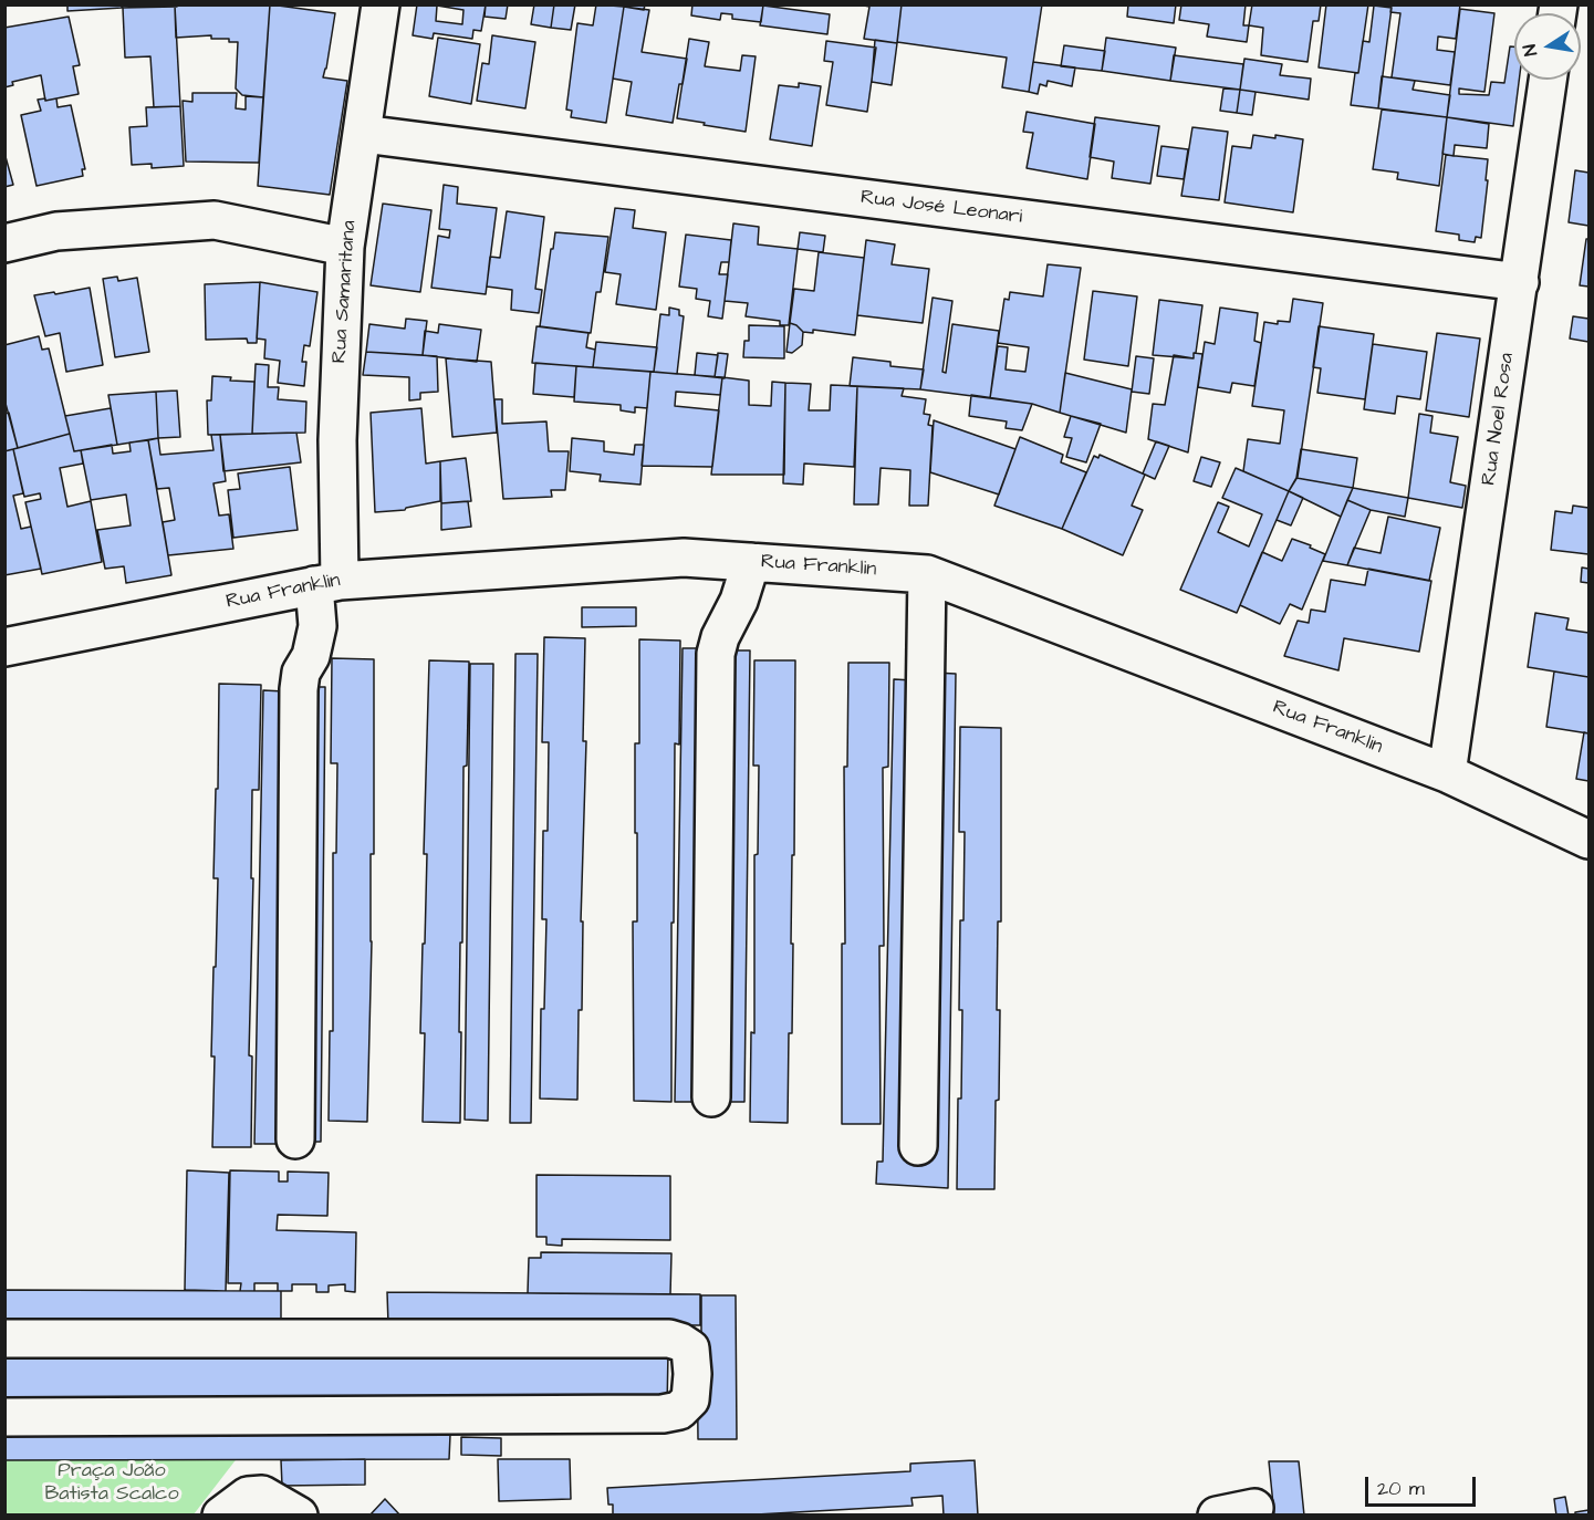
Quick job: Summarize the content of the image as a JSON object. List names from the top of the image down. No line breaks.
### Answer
{"streets":{"street":["Rua José Leonari","Rua Samaritana","Rua Noel Rosa","Rua Franklin"]},"crossings":[["Rua José Leonari","Rua Samaritana"],["Rua José Leonari","Rua Noel Rosa"],["Rua Samaritana","Rua Franklin"],["Rua Noel Rosa","Rua Franklin"]],"parks":["Praça João Batista Scalco"],"scale_bar":"20 m","north":"left"}
